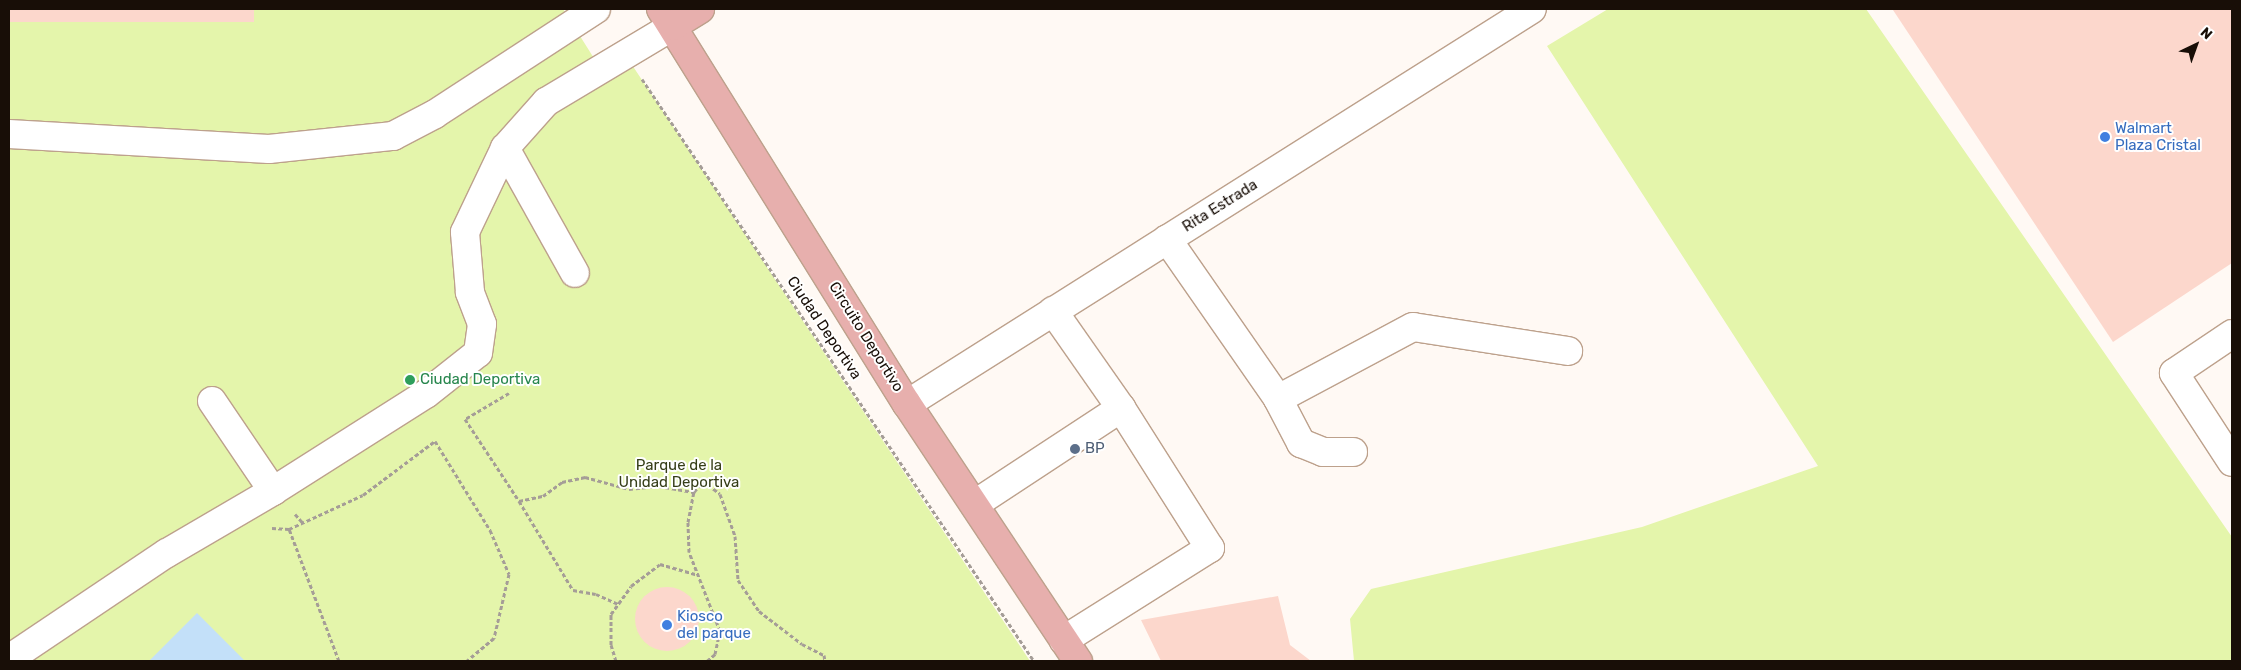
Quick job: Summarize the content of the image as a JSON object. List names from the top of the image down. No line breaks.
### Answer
{"streets":{"main road":["Circuito Deportivo"],"street":["Rita Estrada"],"path":["Ciudad Deportiva"]},"crossings":[["Rita Estrada","Circuito Deportivo"]],"parks":["Parque de la Unidad Deportiva"],"places":["Walmart Plaza Cristal","Ciudad Deportiva","BP","Kiosco del parque"],"north":"top right"}
